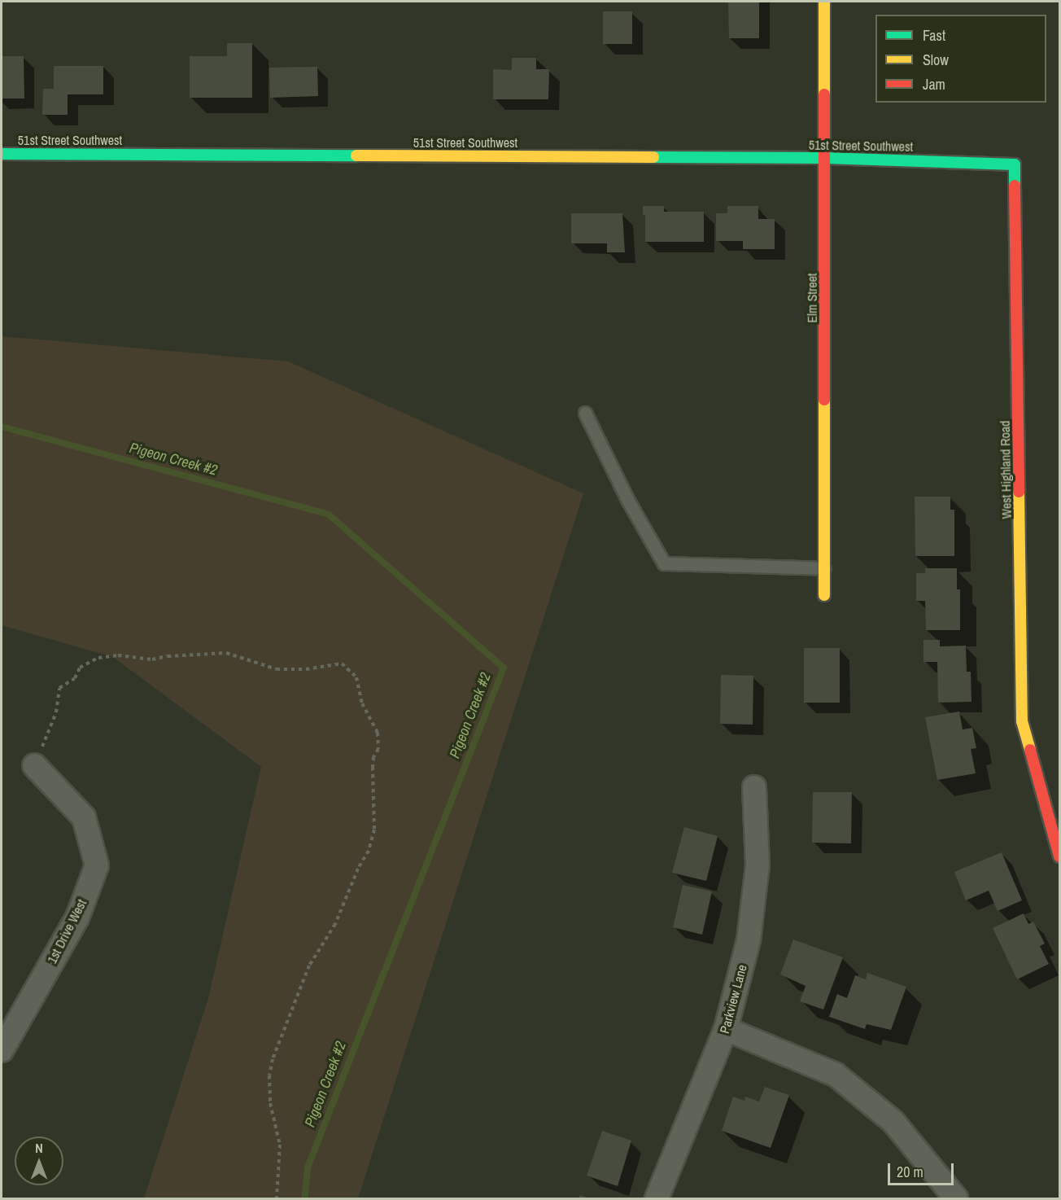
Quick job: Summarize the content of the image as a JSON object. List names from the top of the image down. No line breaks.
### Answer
{"streets":{"street":["51st Street Southwest","Elm Street","West Highland Road","1st Drive West","Parkview Lane"]},"crossings":[["51st Street Southwest","Elm Street"],["51st Street Southwest","West Highland Road"]],"water":["Pigeon Creek #2"],"legend":["Fast","Slow","Jam"],"scale_bar":"20 m","north":"top"}
